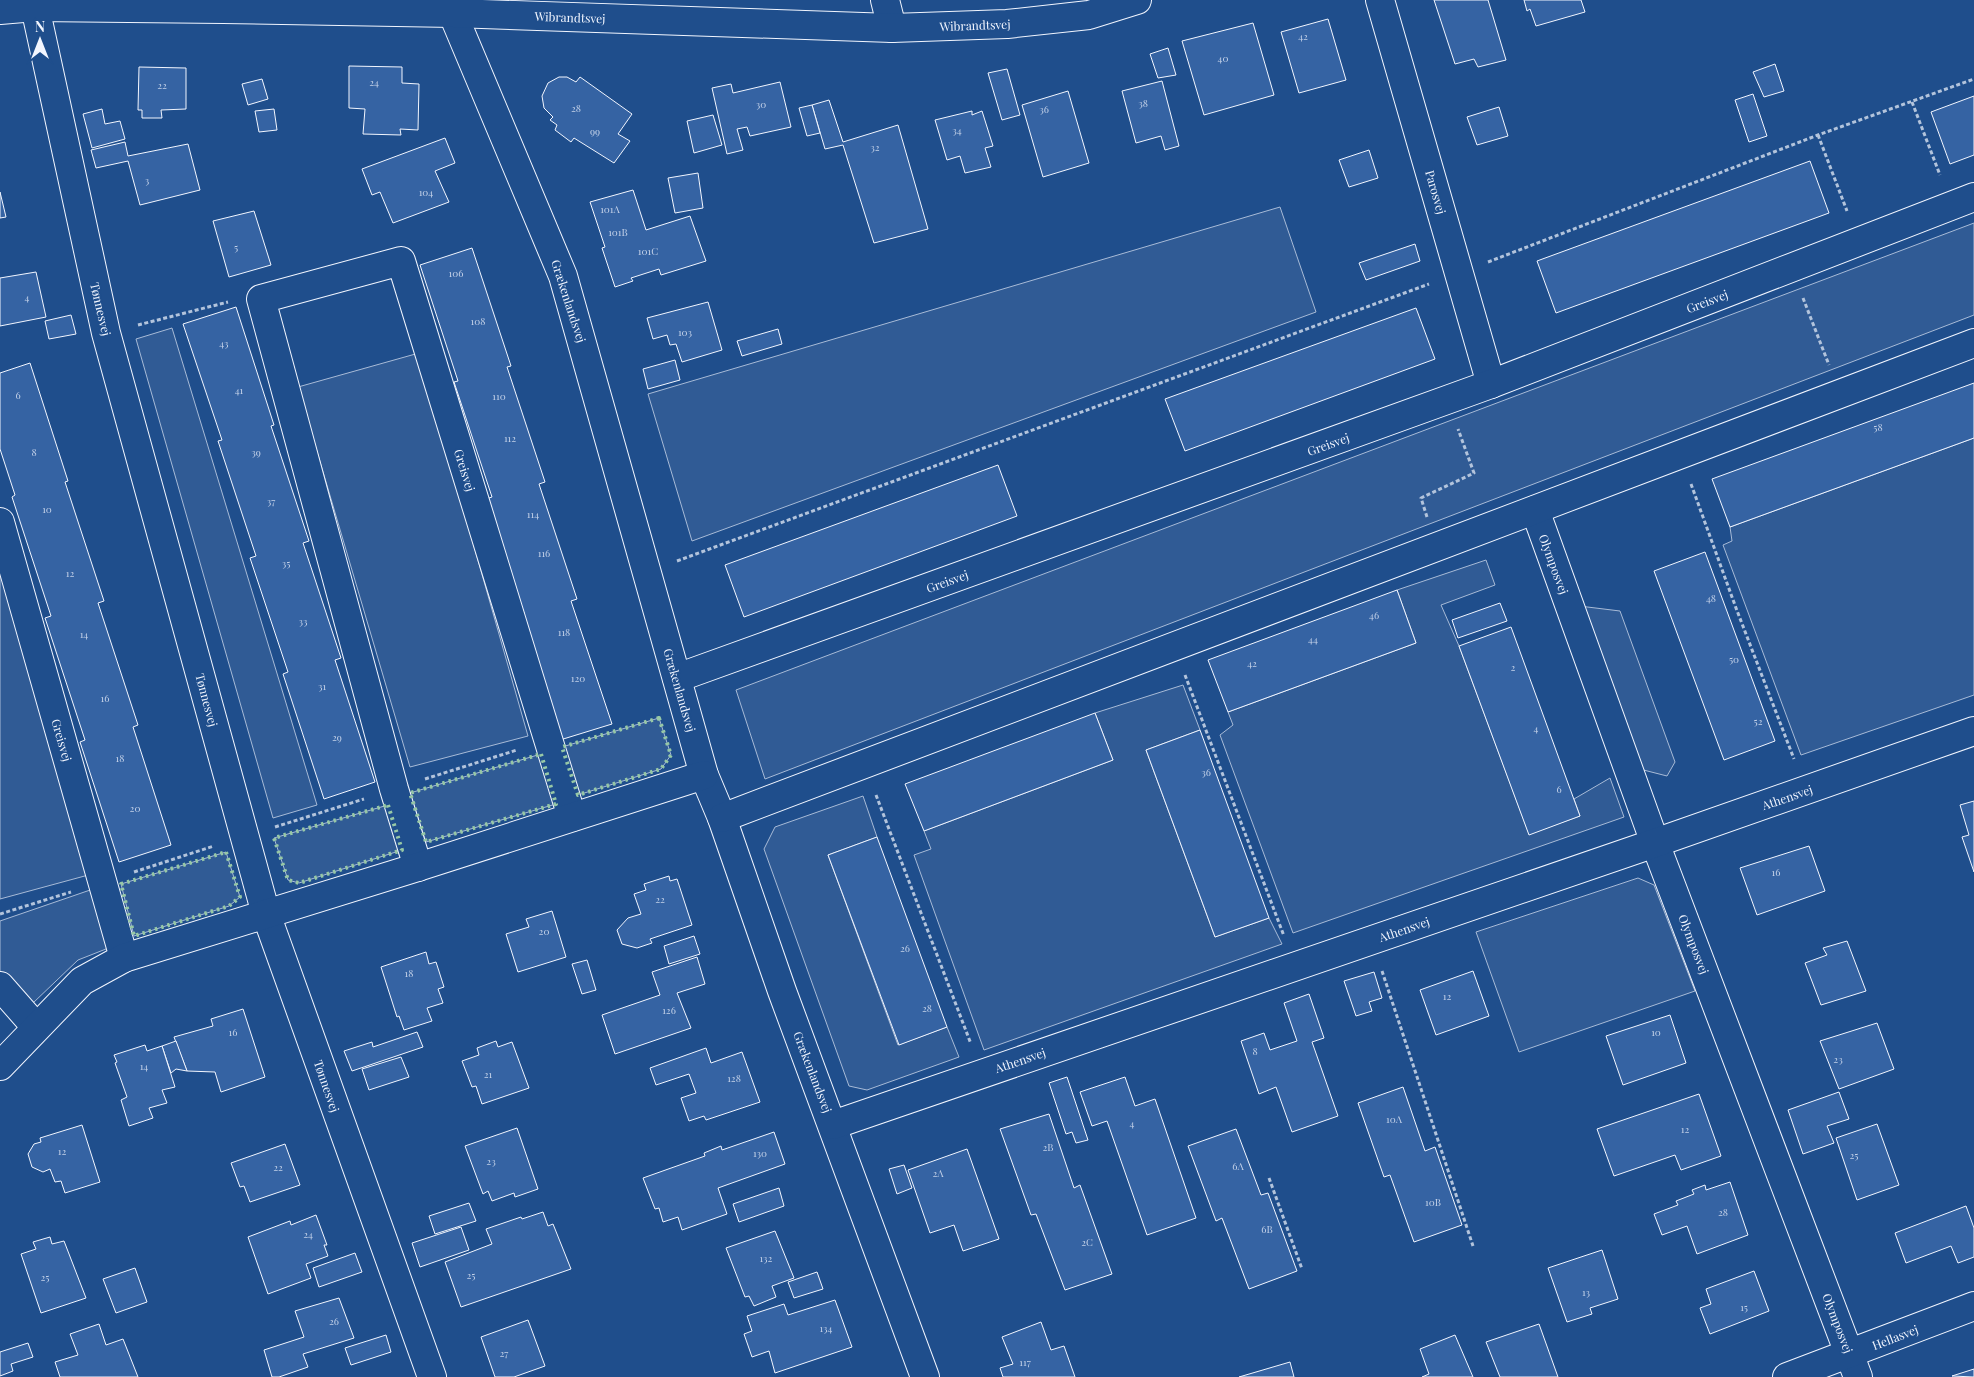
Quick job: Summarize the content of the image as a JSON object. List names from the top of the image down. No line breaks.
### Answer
{"streets":{"street":["Wibrandtsvej","Parosvej","Grækenlandsvej","Greisvej","Tønnesvej","Olymposvej","Athensvej","Hellasvej"]},"crossings":[["Wibrandtsvej","Grækenlandsvej"],["Wibrandtsvej","Tønnesvej"],["Parosvej","Greisvej"],["Grækenlandsvej","Greisvej"],["Grækenlandsvej","Athensvej"],["Olymposvej","Athensvej"],["Olymposvej","Hellasvej"]],"house_numbers":["42","40","24","22","38","30","28","36","34","99","32","3","104","101A","101B","5","101C","106","4","108","103","43","41","6","110","58","112","8","39","37","10","114","116","35","12","48","46","33","118","14","44","50","42","2","120","31","16","52","4","29","18","36","6","20","16","22","20","26","18","12","28","126","16","10","8","23","14","21","128","10A","4","12","2B","12","130","25","23","6A","22","2A","10B","28","6B","24","2C","132","25","25","13","15","26","134","27","117"],"north":"top"}
